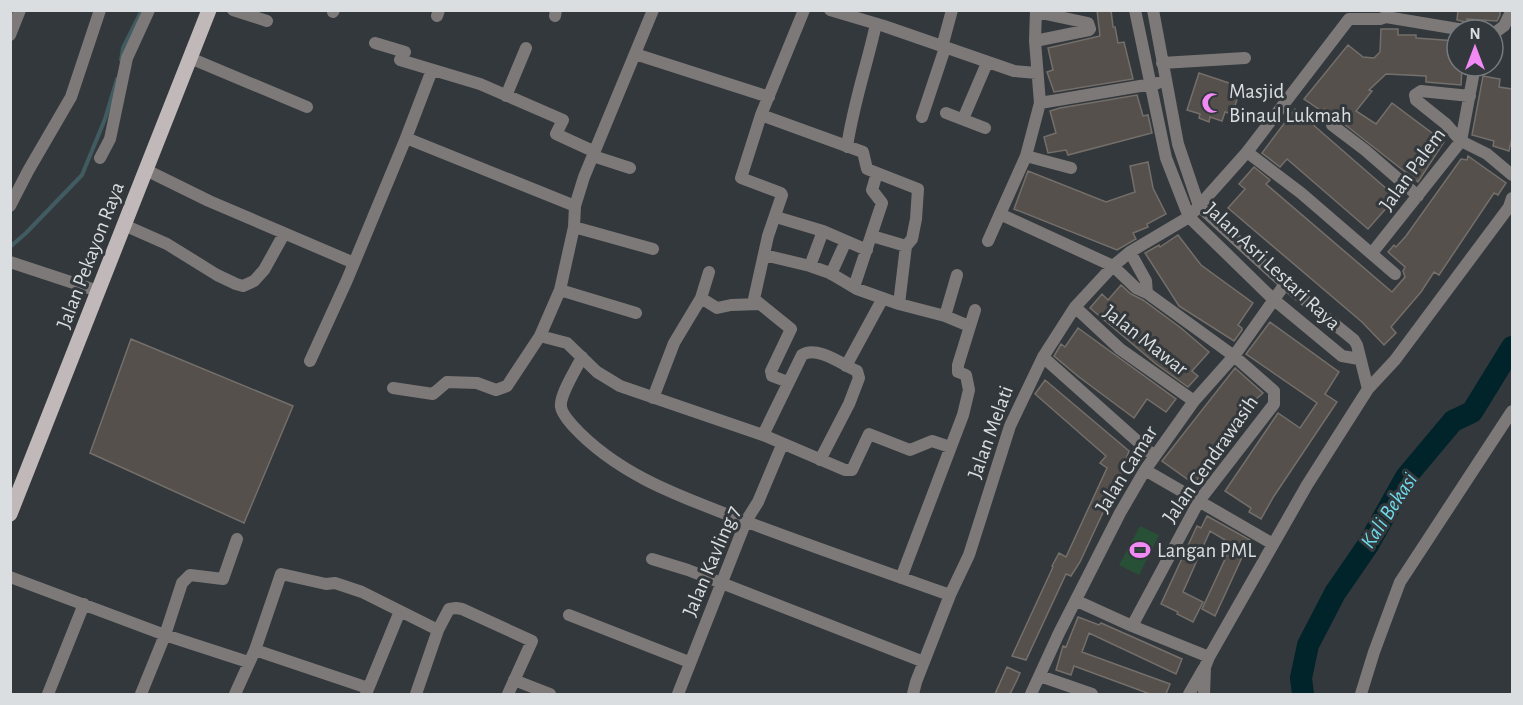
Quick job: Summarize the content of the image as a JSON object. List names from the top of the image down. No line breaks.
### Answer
{"streets":{"main road":["Jalan Pekayon Raya"],"street":["Jalan Palem","Jalan Asri Lestari Raya","Jalan Mawar","Jalan Melati","Jalan Cendrawasih","Jalan Camar","Jalan Kavling 7"]},"crossings":[["Jalan Asri Lestari Raya","Jalan Melati"],["Jalan Asri Lestari Raya","Jalan Camar"],["Jalan Mawar","Jalan Melati"],["Jalan Mawar","Jalan Camar"],["Jalan Melati","Jalan Cendrawasih"],["Jalan Cendrawasih","Jalan Camar"]],"water":["Kali Bekasi"],"places":{"mosque":["Masjid Binaul Lukmah"],"sports":["Langan PML"]},"north":"top"}
